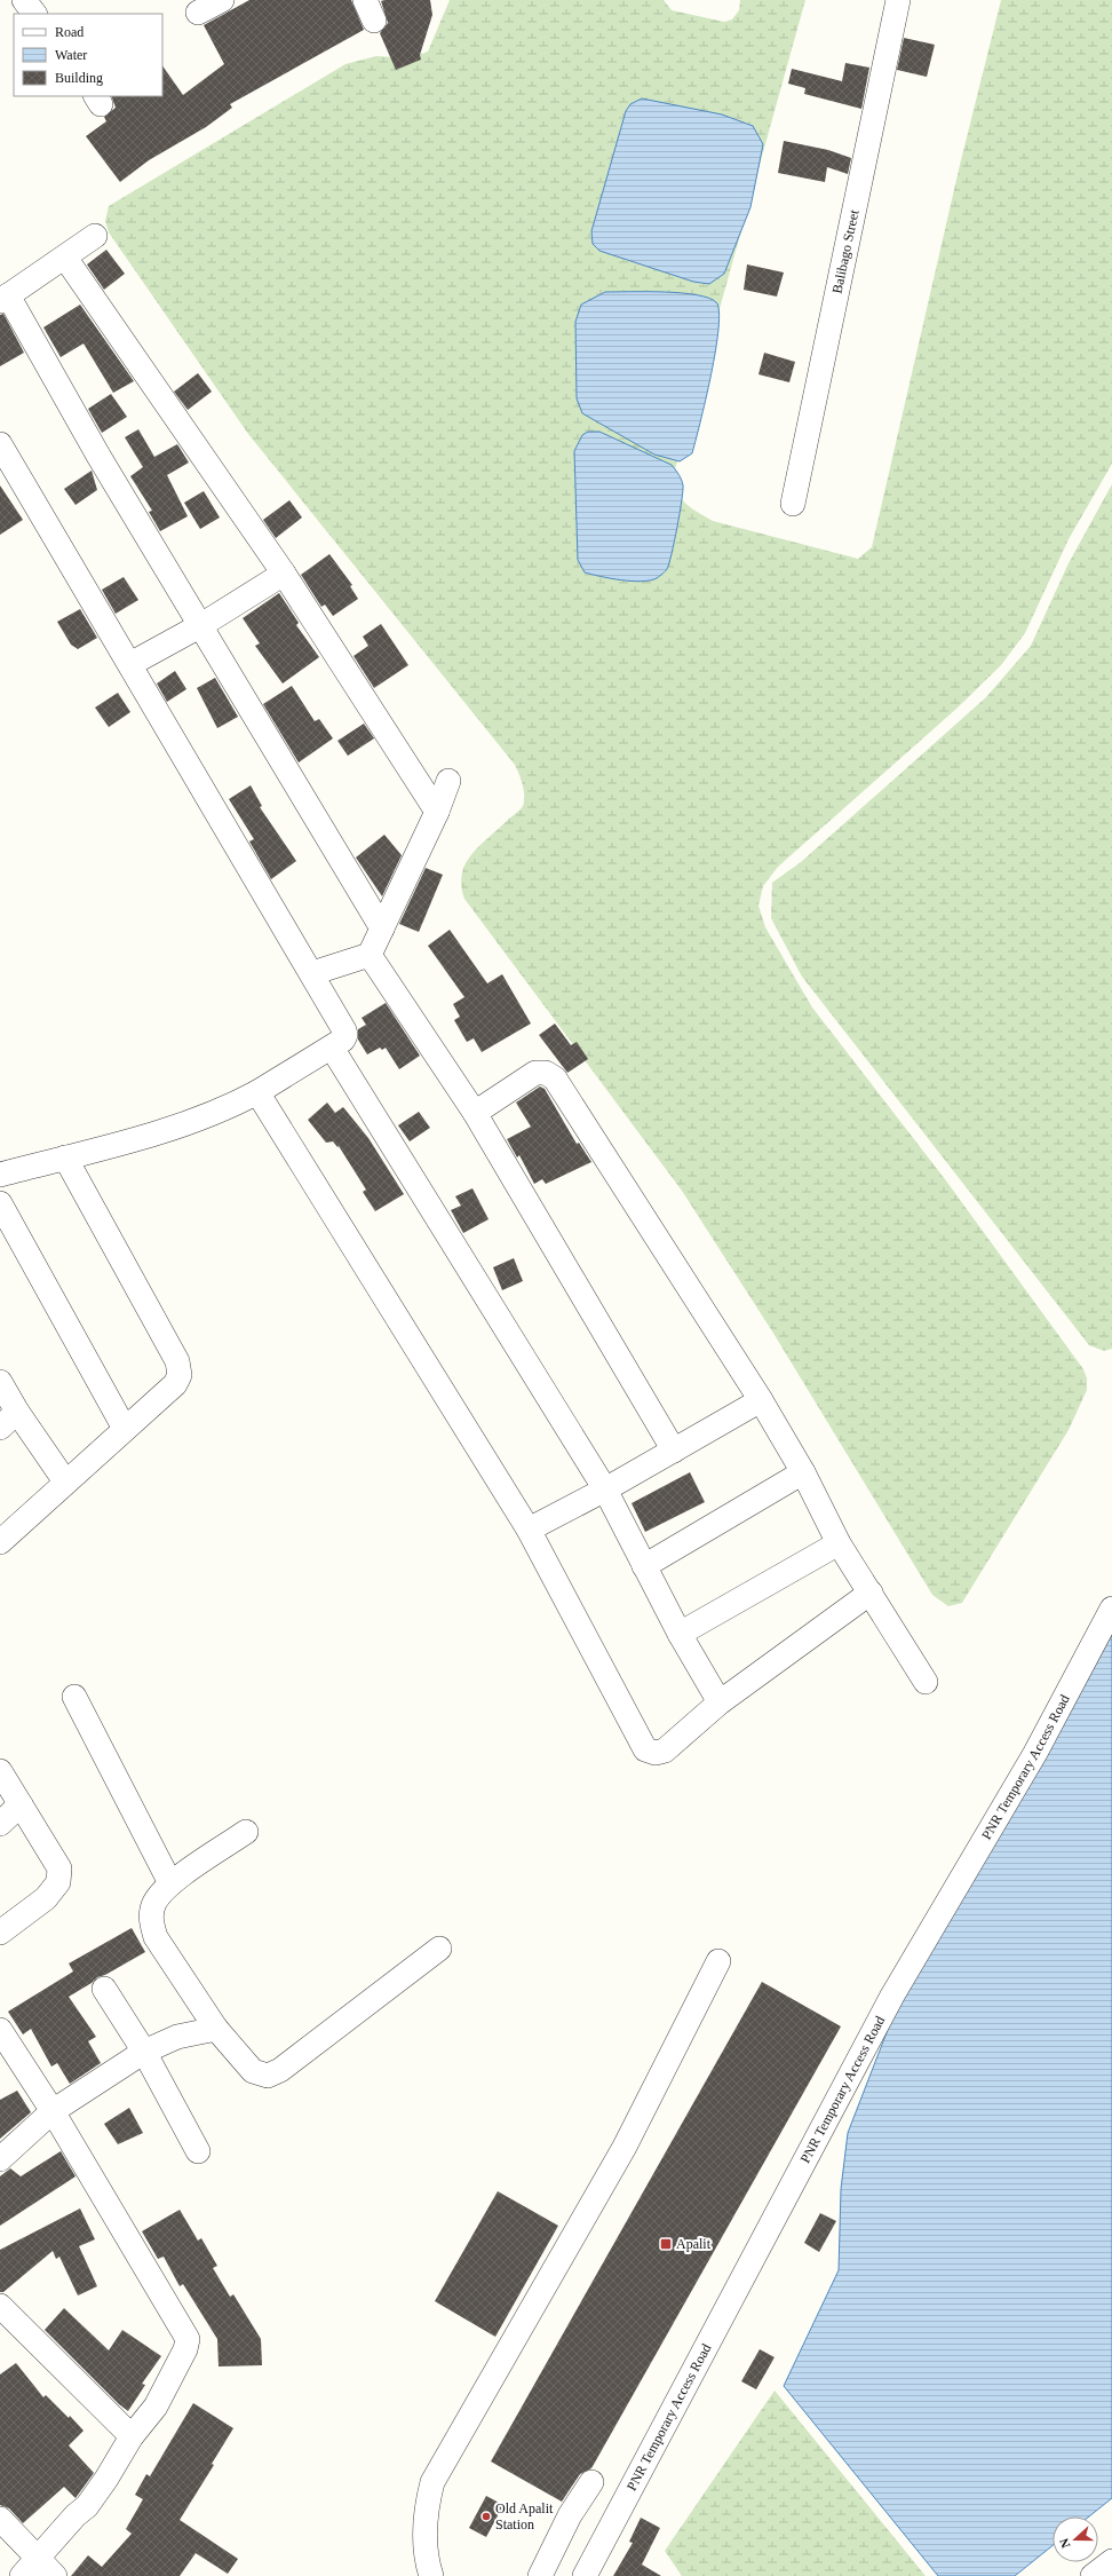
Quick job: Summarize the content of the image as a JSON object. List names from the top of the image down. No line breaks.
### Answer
{"streets":{"street":["Balibago Street","PNR Temporary Access Road"]},"places":{"transit":["Apalit"],"other":["Old Apalit Station"]},"legend":["Road","Water","Building"],"north":"left"}
